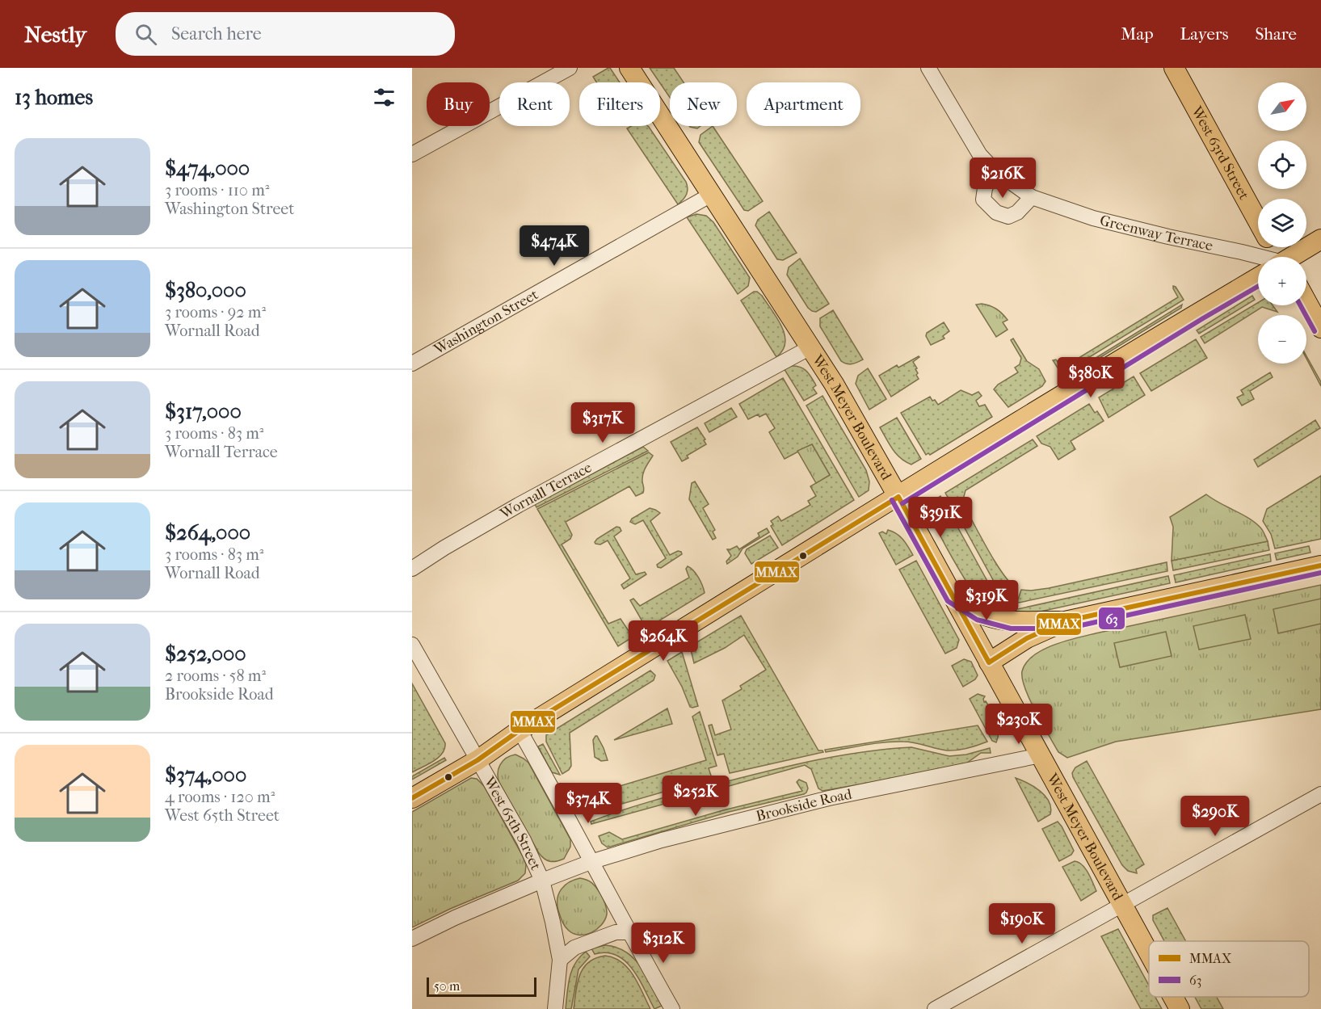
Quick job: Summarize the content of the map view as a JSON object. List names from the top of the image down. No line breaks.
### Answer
{"streets":{"main road":["West 63rd Street","West Meyer Boulevard"],"street":["Greenway Terrace","Washington Street","Wornall Terrace","Brookside Road","West 65th Street"]},"crossings":[["Washington Street","West Meyer Boulevard"],["West Meyer Boulevard","Wornall Terrace"],["West Meyer Boulevard","Brookside Road"],["Brookside Road","West 65th Street"]],"lines":["transit line 63","transit line MMAX"],"legend":["MMAX","63"],"scale_bar":"50 m","north":"top right","page":{"header":"Nestly","search":"Search here","nav":["Map","Layers","Share"],"heading":"13 homes","map_buttons":["+","−"],"chip":["Buy","Rent","Filters","New","Apartment"],"list":[{"name":"$474,000","note":"3 rooms · 110 m² · Washington Street"},{"name":"$380,000","note":"3 rooms · 92 m² · Wornall Road"},{"name":"$317,000","note":"3 rooms · 83 m² · Wornall Terrace"},{"name":"$264,000","note":"3 rooms · 83 m² · Wornall Road"},{"name":"$252,000","note":"2 rooms · 58 m² · Brookside Road"},{"name":"$374,000","note":"4 rooms · 120 m² · West 65th Street"}],"price":["$216K","$474K","$380K","$317K","$391K","$319K","$264K","$230K","$252K","$374K","$290K","$190K","$312K"],"scale":"50 m"}}
